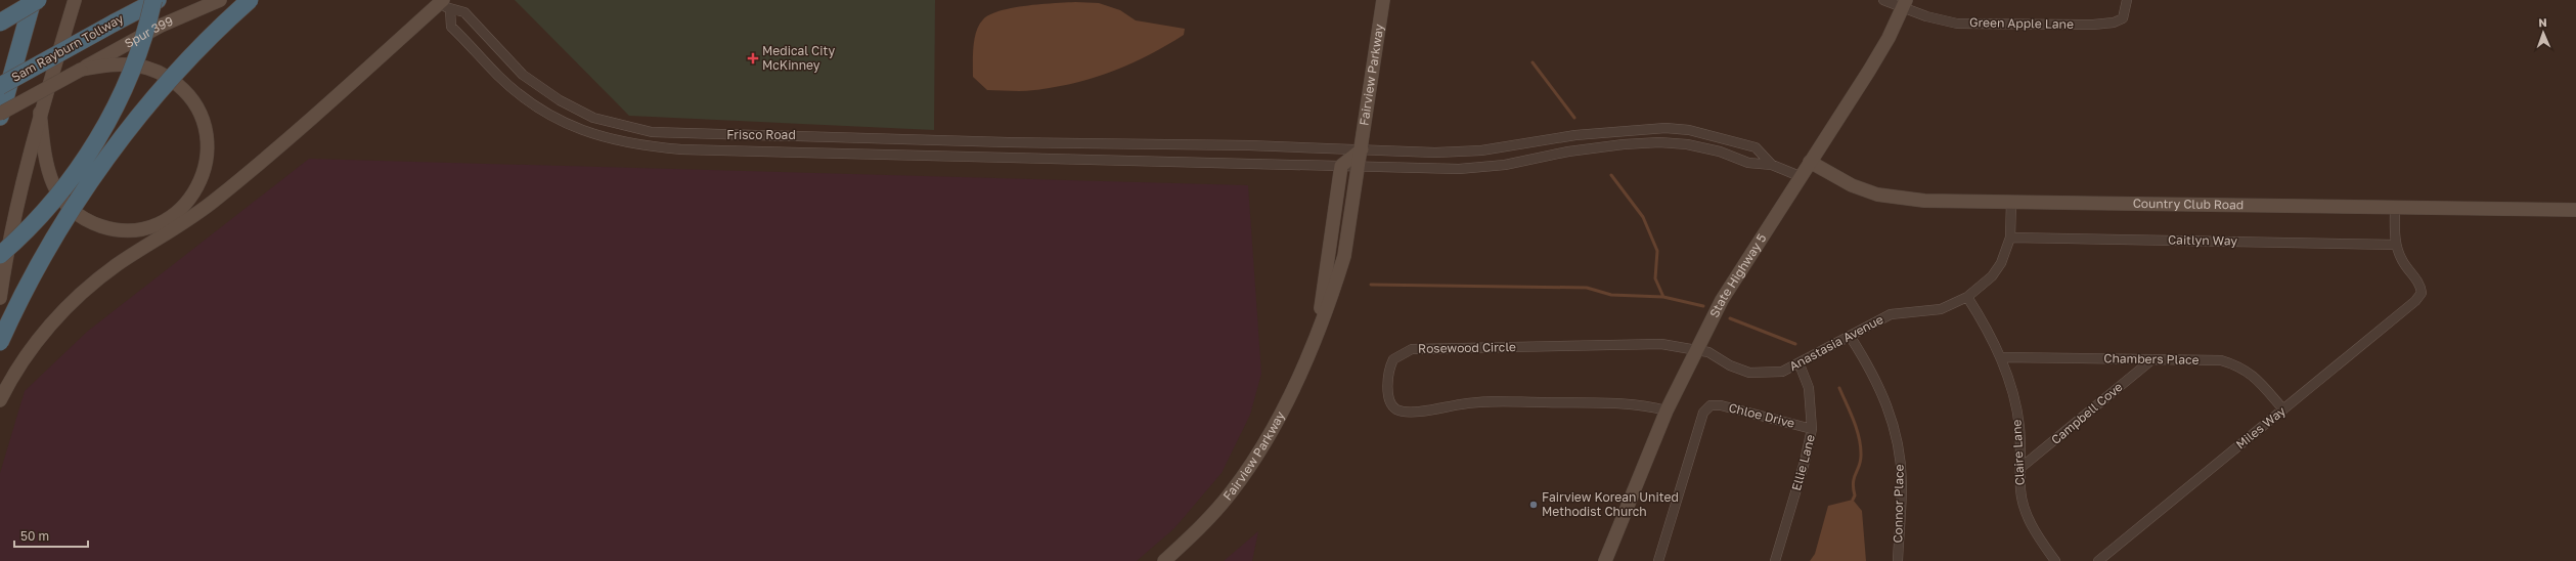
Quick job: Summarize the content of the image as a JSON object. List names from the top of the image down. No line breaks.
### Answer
{"streets":{"highway":["Sam Rayburn Tollway"],"main road":["Spur 399","Fairview Parkway","Country Club Road","State Highway 5"],"street":["Green Apple Lane","Frisco Road","Caitlyn Way","Anastasia Avenue","Rosewood Circle","Chambers Place","Campbell Cove","Chloe Drive","Miles Way","Claire Lane","Ellie Lane","Connor Place"]},"crossings":[["Green Apple Lane","State Highway 5"],["Fairview Parkway","Frisco Road"],["Country Club Road","State Highway 5"],["Country Club Road","Anastasia Avenue"],["Caitlyn Way","Anastasia Avenue"],["Caitlyn Way","Miles Way"],["State Highway 5","Anastasia Avenue"],["State Highway 5","Rosewood Circle"],["Anastasia Avenue","Rosewood Circle"],["Anastasia Avenue","Claire Lane"],["Anastasia Avenue","Ellie Lane"],["Anastasia Avenue","Connor Place"],["Chambers Place","Campbell Cove"],["Chambers Place","Miles Way"],["Chambers Place","Claire Lane"],["Campbell Cove","Claire Lane"],["Chloe Drive","Ellie Lane"]],"places":{"health":["Medical City McKinney"],"other":["Fairview Korean United Methodist Church"]},"scale_bar":"50 m","north":"top"}
